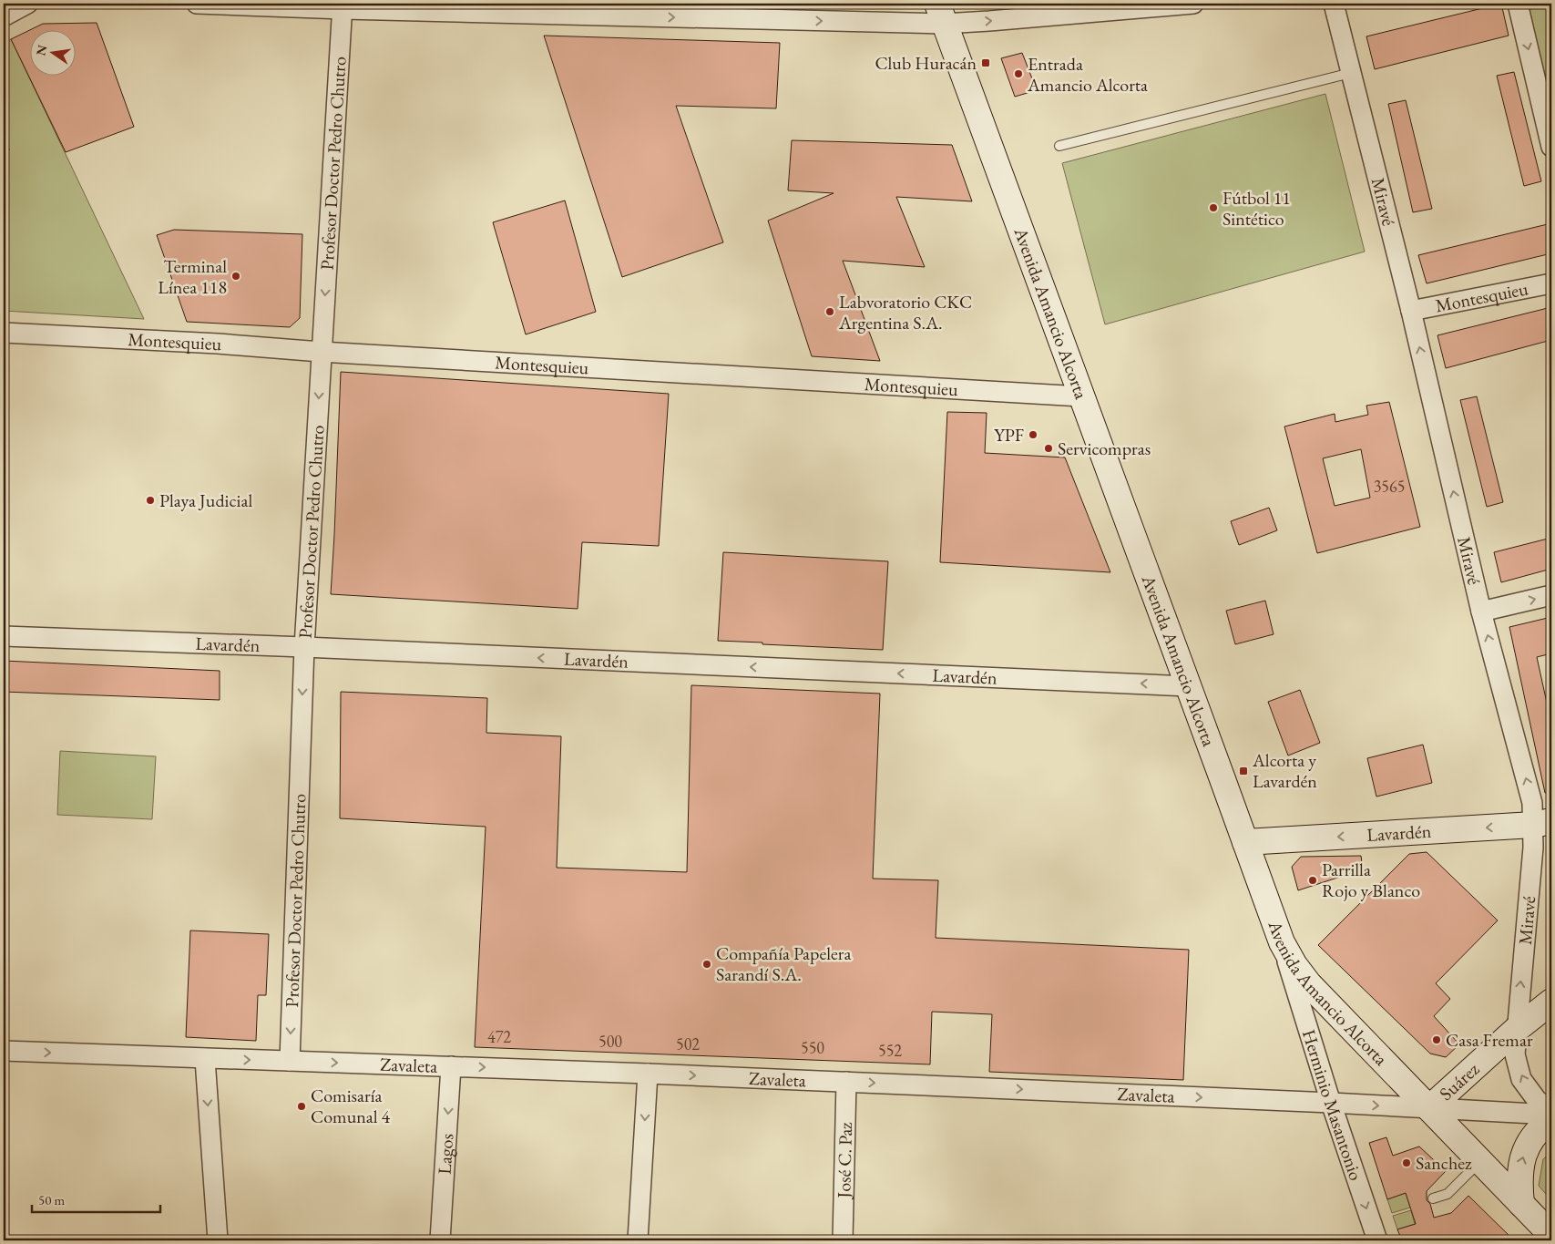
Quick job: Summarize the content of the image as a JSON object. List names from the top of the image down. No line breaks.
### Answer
{"streets":{"main road":["Avenida Amancio Alcorta","Lavardén","Suárez"],"street":["Profesor Doctor Pedro Chutro","Miravé","Montesquieu","Zavaleta","Herminio Masantonio","Lagos","José C. Paz"]},"crossings":[["Profesor Doctor Pedro Chutro","Montesquieu"],["Profesor Doctor Pedro Chutro","Lavardén"],["Profesor Doctor Pedro Chutro","Zavaleta"],["Miravé","Montesquieu"],["Miravé","Lavardén"],["Miravé","Suárez"],["Montesquieu","Avenida Amancio Alcorta"],["Avenida Amancio Alcorta","Lavardén"],["Avenida Amancio Alcorta","Zavaleta"],["Avenida Amancio Alcorta","Suárez"],["Avenida Amancio Alcorta","Herminio Masantonio"],["Zavaleta","Suárez"],["Zavaleta","Herminio Masantonio"],["Zavaleta","Lagos"],["Zavaleta","José C. Paz"]],"one_way":["Profesor Doctor Pedro Chutro","Miravé","Lavardén","Zavaleta","Herminio Masantonio","Lagos"],"places":{"transit":["Club Huracán","Alcorta y Lavardén"],"other":["Entrada Amancio Alcorta","Fútbol 11 Sintético","Terminal Línea 118","Labvoratorio CKC Argentina S.A.","YPF","Servicompras","Playa Judicial","Parrilla Rojo y Blanco","Compañía Papelera Sarandí S.A.","Casa Fremar","Comisaría Comunal 4","Sanchez"]},"house_numbers":["3565","472","500","502","550","552"],"scale_bar":"50 m","north":"left"}
